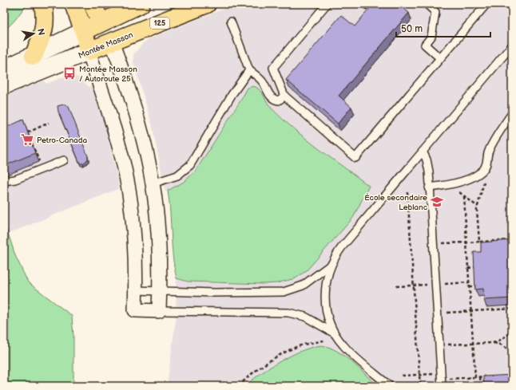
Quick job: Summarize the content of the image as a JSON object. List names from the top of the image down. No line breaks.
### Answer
{"streets":{"main road":["125","Montée Masson"]},"places":{"bus stop":["Montée Masson / Autoroute 25"],"supermarket":["Petro-Canada"],"school or university":["École secondaire Leblanc"]},"scale_bar":"50 m","north":"right"}
